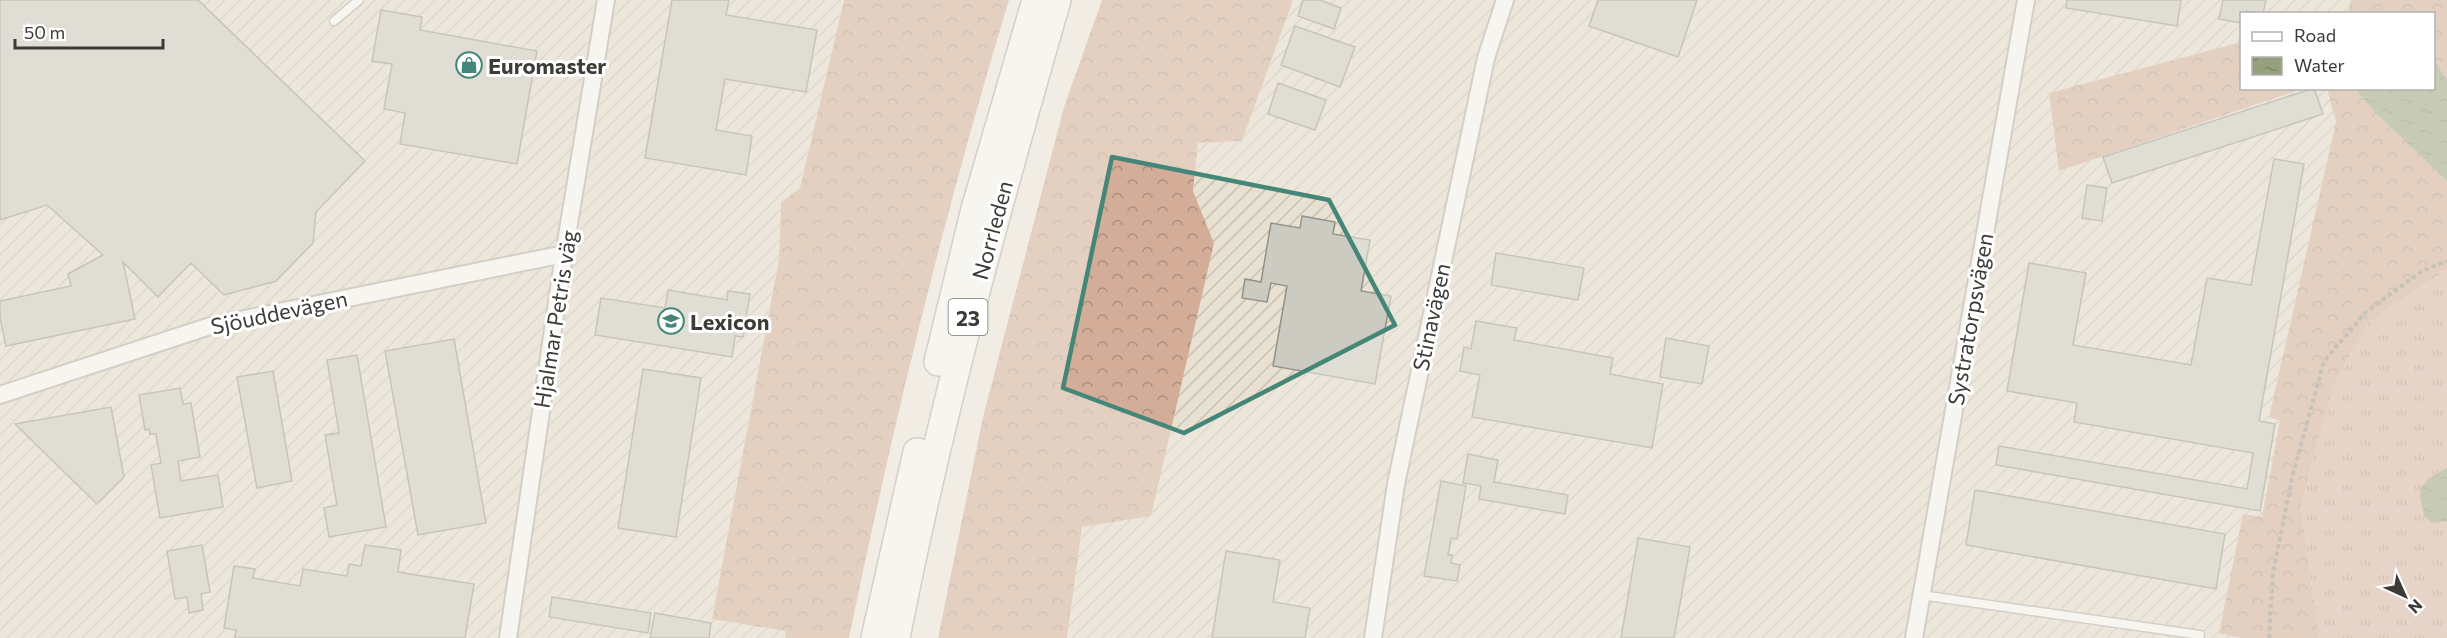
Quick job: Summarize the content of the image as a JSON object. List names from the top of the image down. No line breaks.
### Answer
{"streets":{"highway":["Norrleden","23"],"street":["Sjöuddevägen","Stinavägen","Hjalmar Petris väg","Systratorpsvägen"]},"crossings":[["Sjöuddevägen","Hjalmar Petris väg"]],"places":{"shop":["Euromaster"],"school or university":["Lexicon"]},"legend":["Road","Water"],"scale_bar":"50 m","north":"bottom right"}
